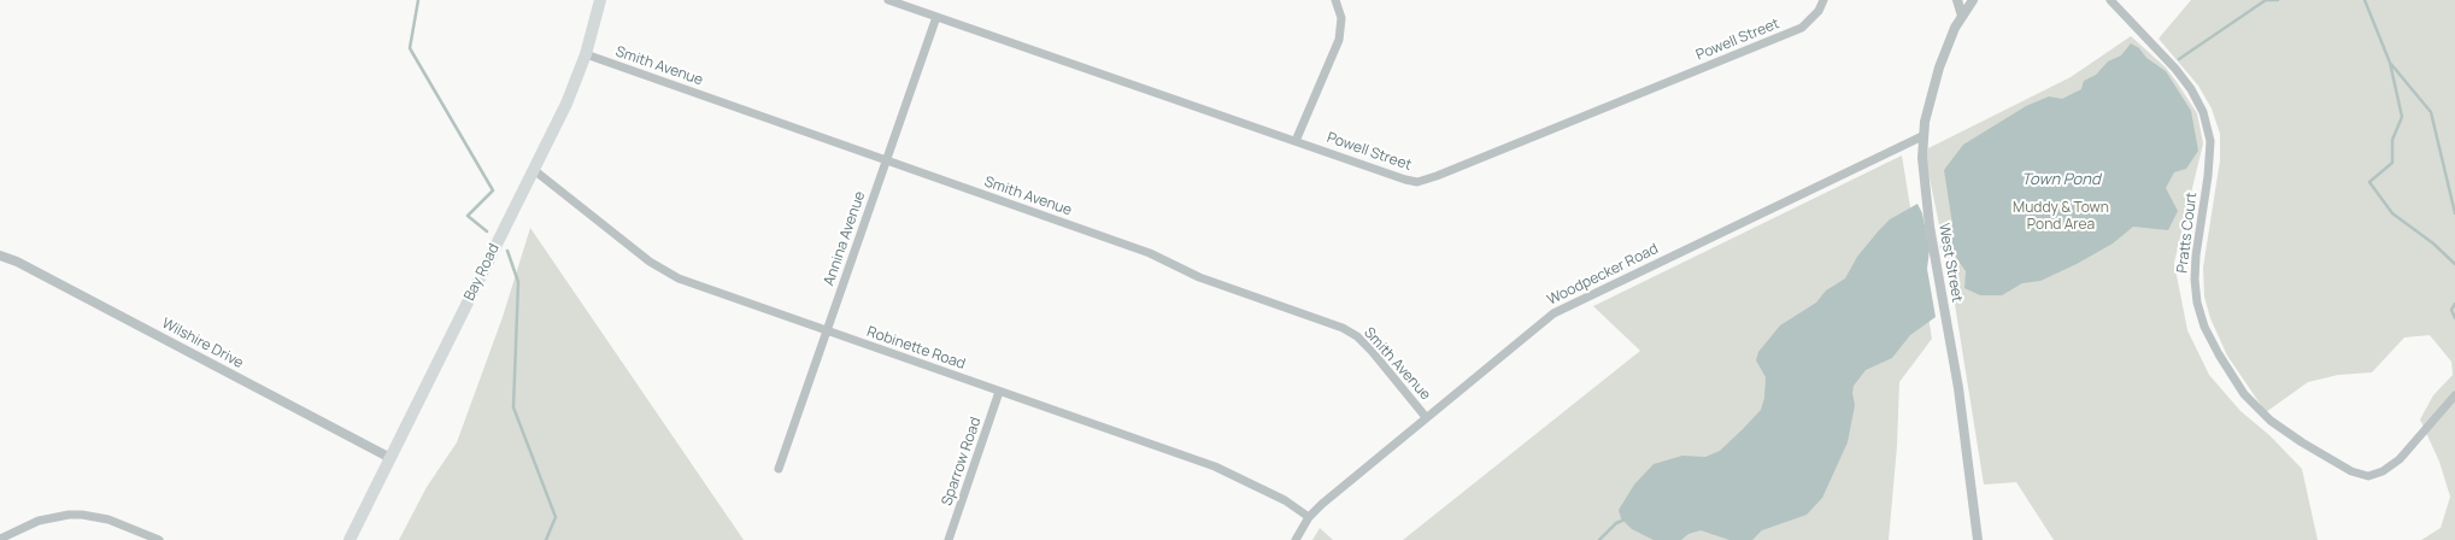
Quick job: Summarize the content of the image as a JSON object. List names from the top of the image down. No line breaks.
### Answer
{"streets":{"main road":["Bay Road"],"street":["Powell Street","Smith Avenue","Pratts Court","Annina Avenue","West Street","Woodpecker Road","Wilshire Drive","Robinette Road","Sparrow Road"]},"crossings":[["Powell Street","Annina Avenue"],["Smith Avenue","Annina Avenue"],["Smith Avenue","Bay Road"],["Smith Avenue","Woodpecker Road"],["Annina Avenue","Robinette Road"],["West Street","Woodpecker Road"],["Bay Road","Wilshire Drive"],["Bay Road","Robinette Road"],["Woodpecker Road","Robinette Road"],["Robinette Road","Sparrow Road"]],"water":["Town Pond"],"parks":["Muddy & Town Pond Area"]}
